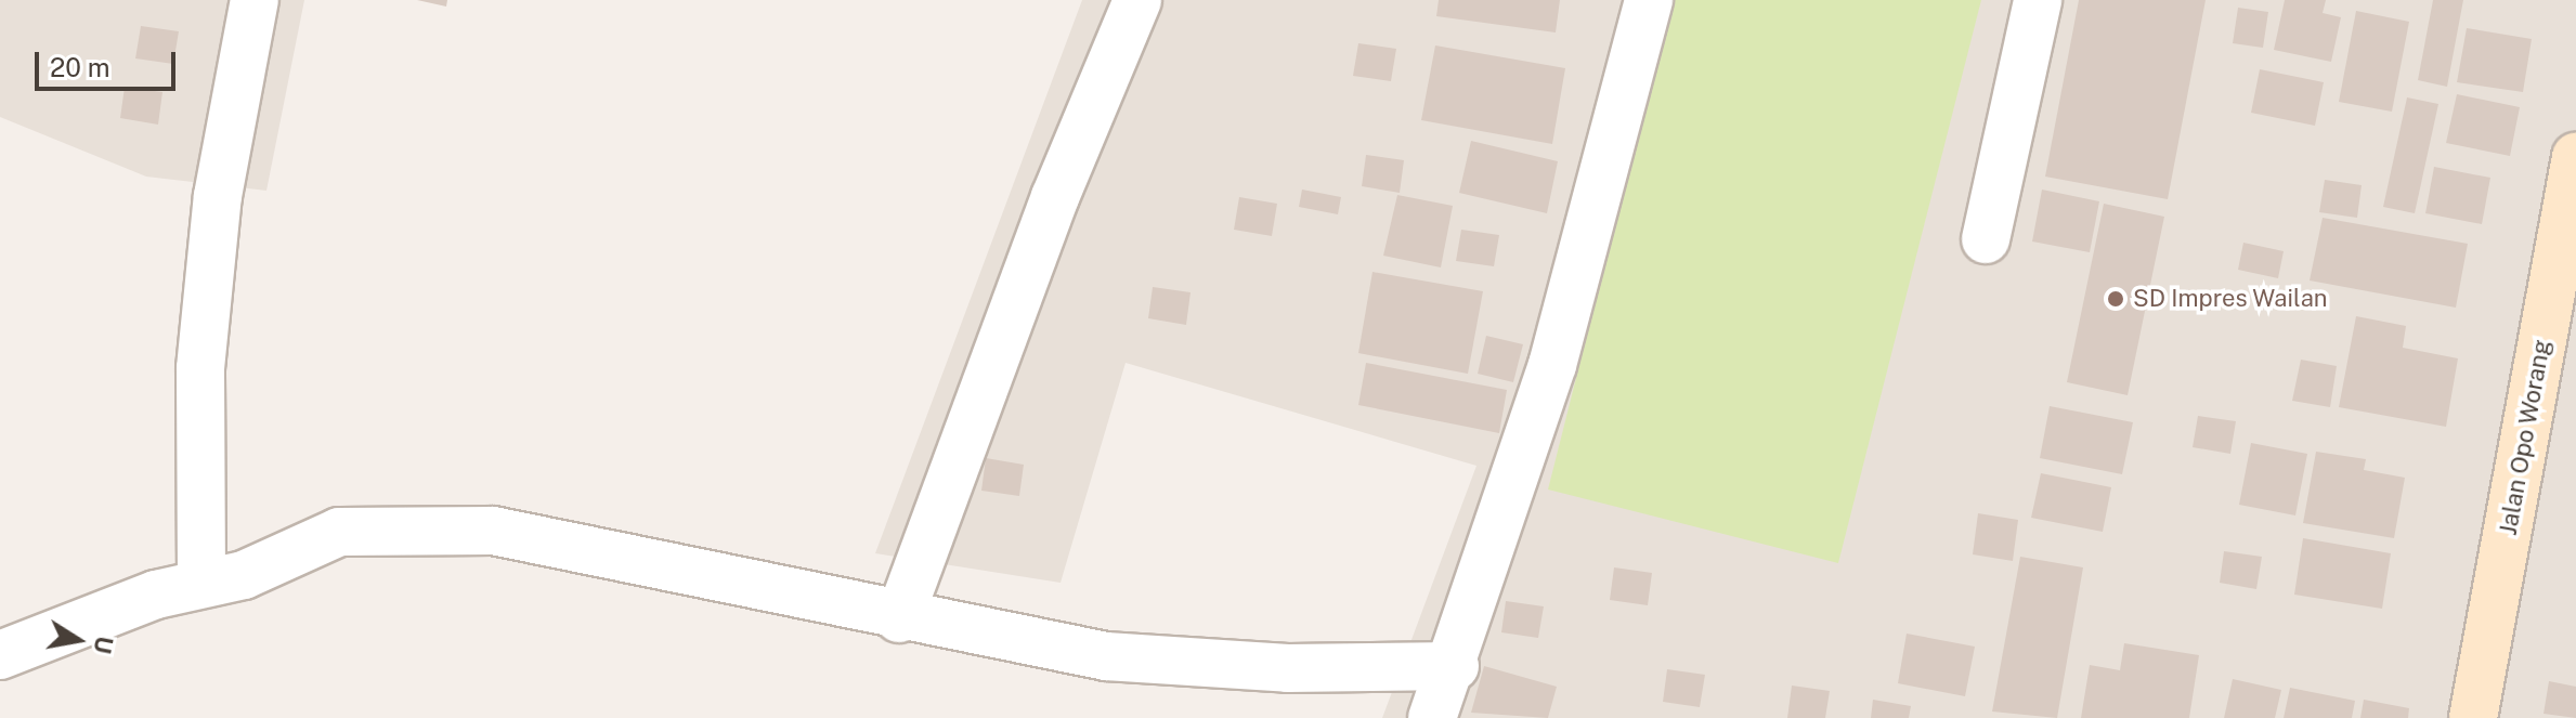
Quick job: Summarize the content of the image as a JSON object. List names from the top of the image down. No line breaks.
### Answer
{"streets":{"street":["Jalan Opo Worang"]},"places":["SD Impres Wailan"],"scale_bar":"20 m","north":"right"}
